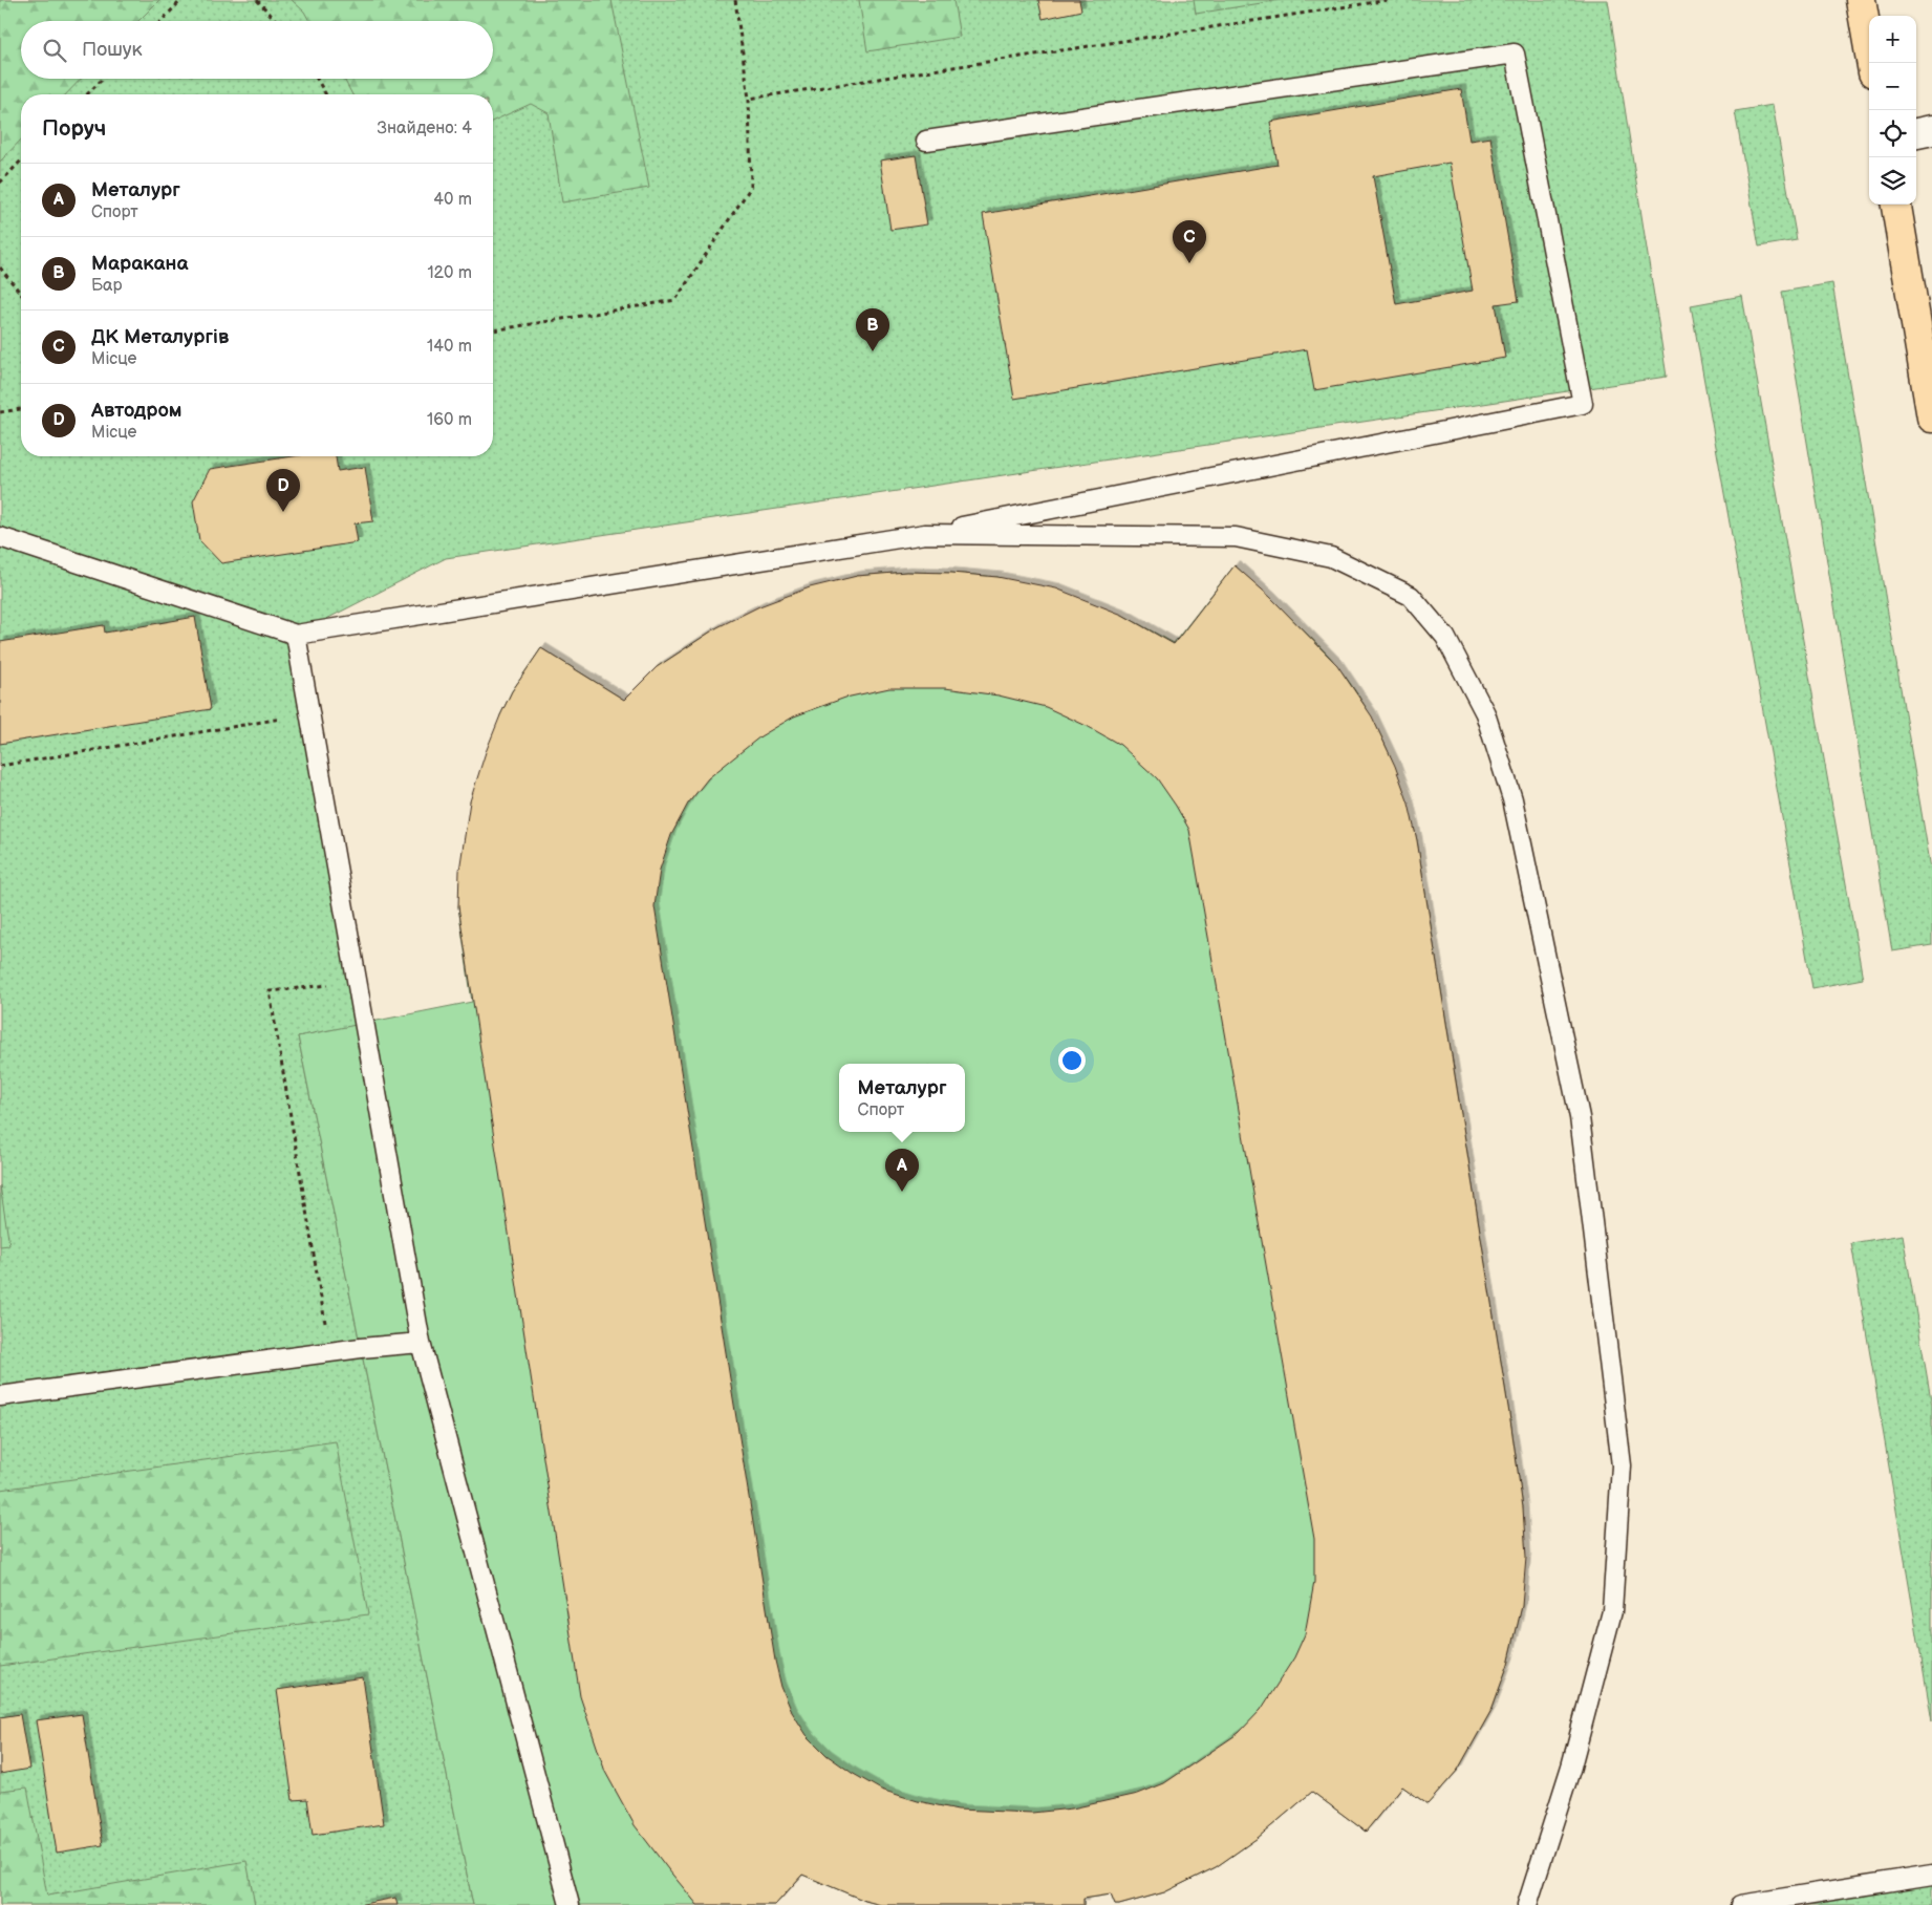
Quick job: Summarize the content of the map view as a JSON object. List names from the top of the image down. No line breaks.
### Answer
{"page":{"map_buttons":["+","−"],"search":"Пошук","heading":["Поруч","Знайдено: 4"],"list":[{"mark":"A","name":"Металург","note":"Спорт","value":"40 m"},{"mark":"B","name":"Маракана","note":"Бар","value":"120 m"},{"mark":"C","name":"ДК Металургів","note":"Місце","value":"140 m"},{"mark":"D","name":"Автодром","note":"Місце","value":"160 m"}],"pins":["C","B","D","A"],"popup":["Металург","Спорт"]}}
